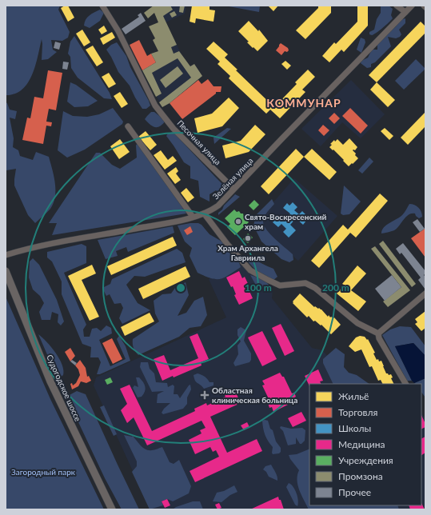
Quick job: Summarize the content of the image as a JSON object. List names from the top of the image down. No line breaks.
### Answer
{"streets":{"main road":["Судогодское шоссе"],"street":["Песочная улица","Зелёная улица"]},"crossings":[["Песочная улица","Зелёная улица"]],"districts":["КОММУНАР"],"parks":["Загородный парк"],"places":{"other":["Свято-Воскресенский храм","Храм Архангела Гавриила"],"health":["Областная клиническая больница"]},"legend":["Жильё","Торговля","Школы","Медицина","Учреждения","Промзона","Прочее"],"rings":["100 m","200 m"]}
